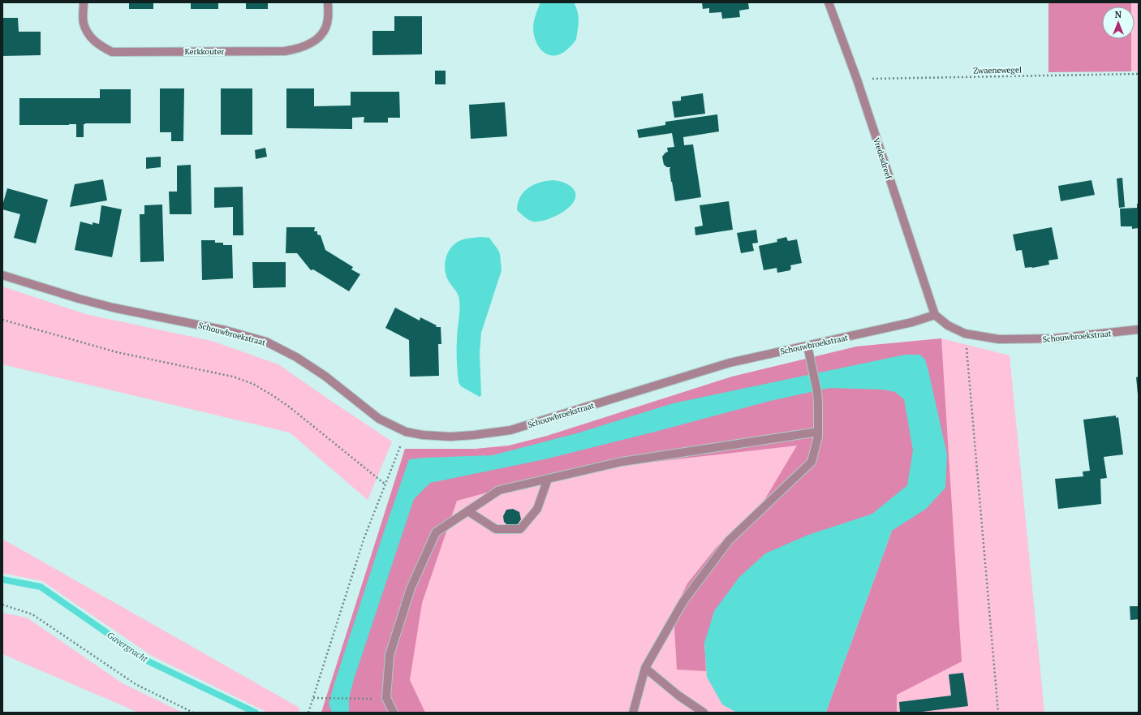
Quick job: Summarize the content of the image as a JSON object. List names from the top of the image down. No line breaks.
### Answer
{"streets":{"street":["Kerkkouter","Vredesdreef","Schouwbroekstraat"],"path":["Zwaenewegel"]},"crossings":[["Zwaenewegel","Vredesdreef"],["Vredesdreef","Schouwbroekstraat"]],"water":["Gavergracht"],"north":"top"}
